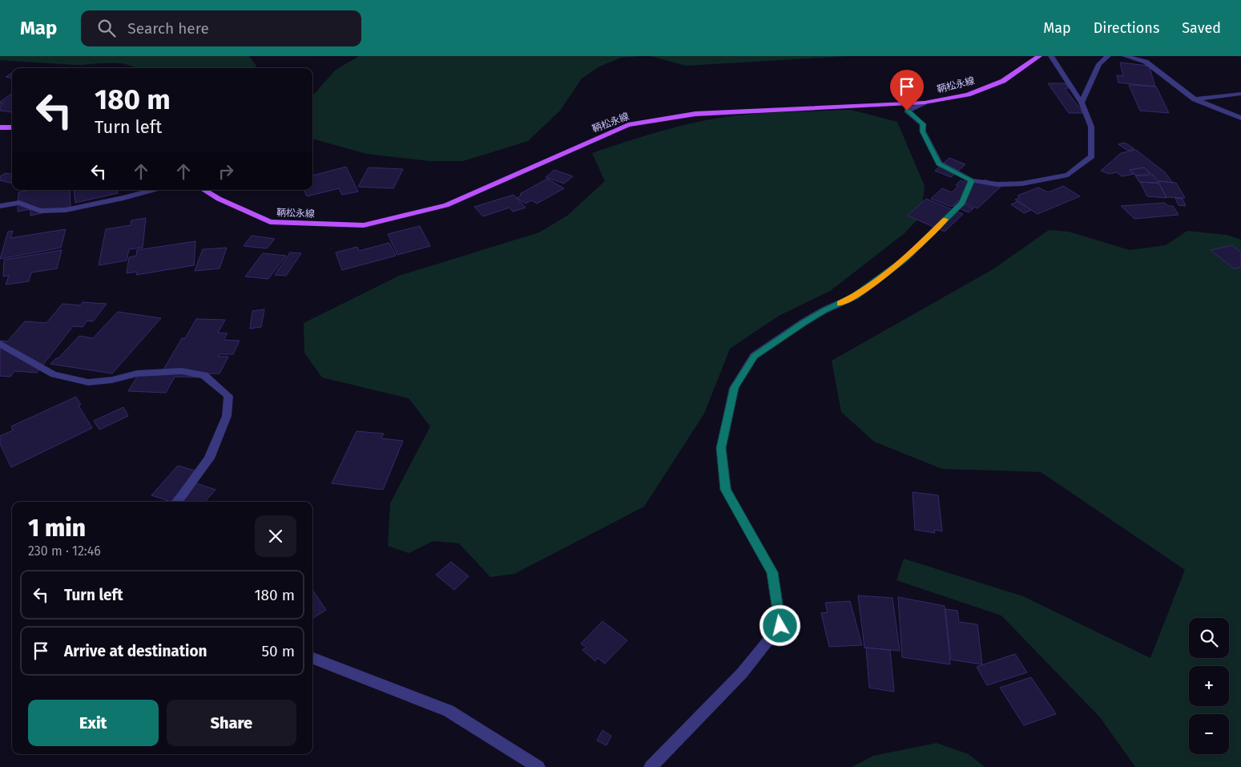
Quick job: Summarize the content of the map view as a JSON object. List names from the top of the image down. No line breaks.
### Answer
{"streets":{"main road":["鞆松永線"]},"page":{"header":"Map","search":"Search here","nav":["Map","Directions","Saved"],"turn":["180 m","Turn left"],"heading":["1 min","230 m · 12:46"],"list":[{"name":"Turn left","value":"180 m"},{"name":"Arrive at destination","value":"50 m"}],"map_buttons":["+","−"],"buttons":["Exit","Share"]}}
